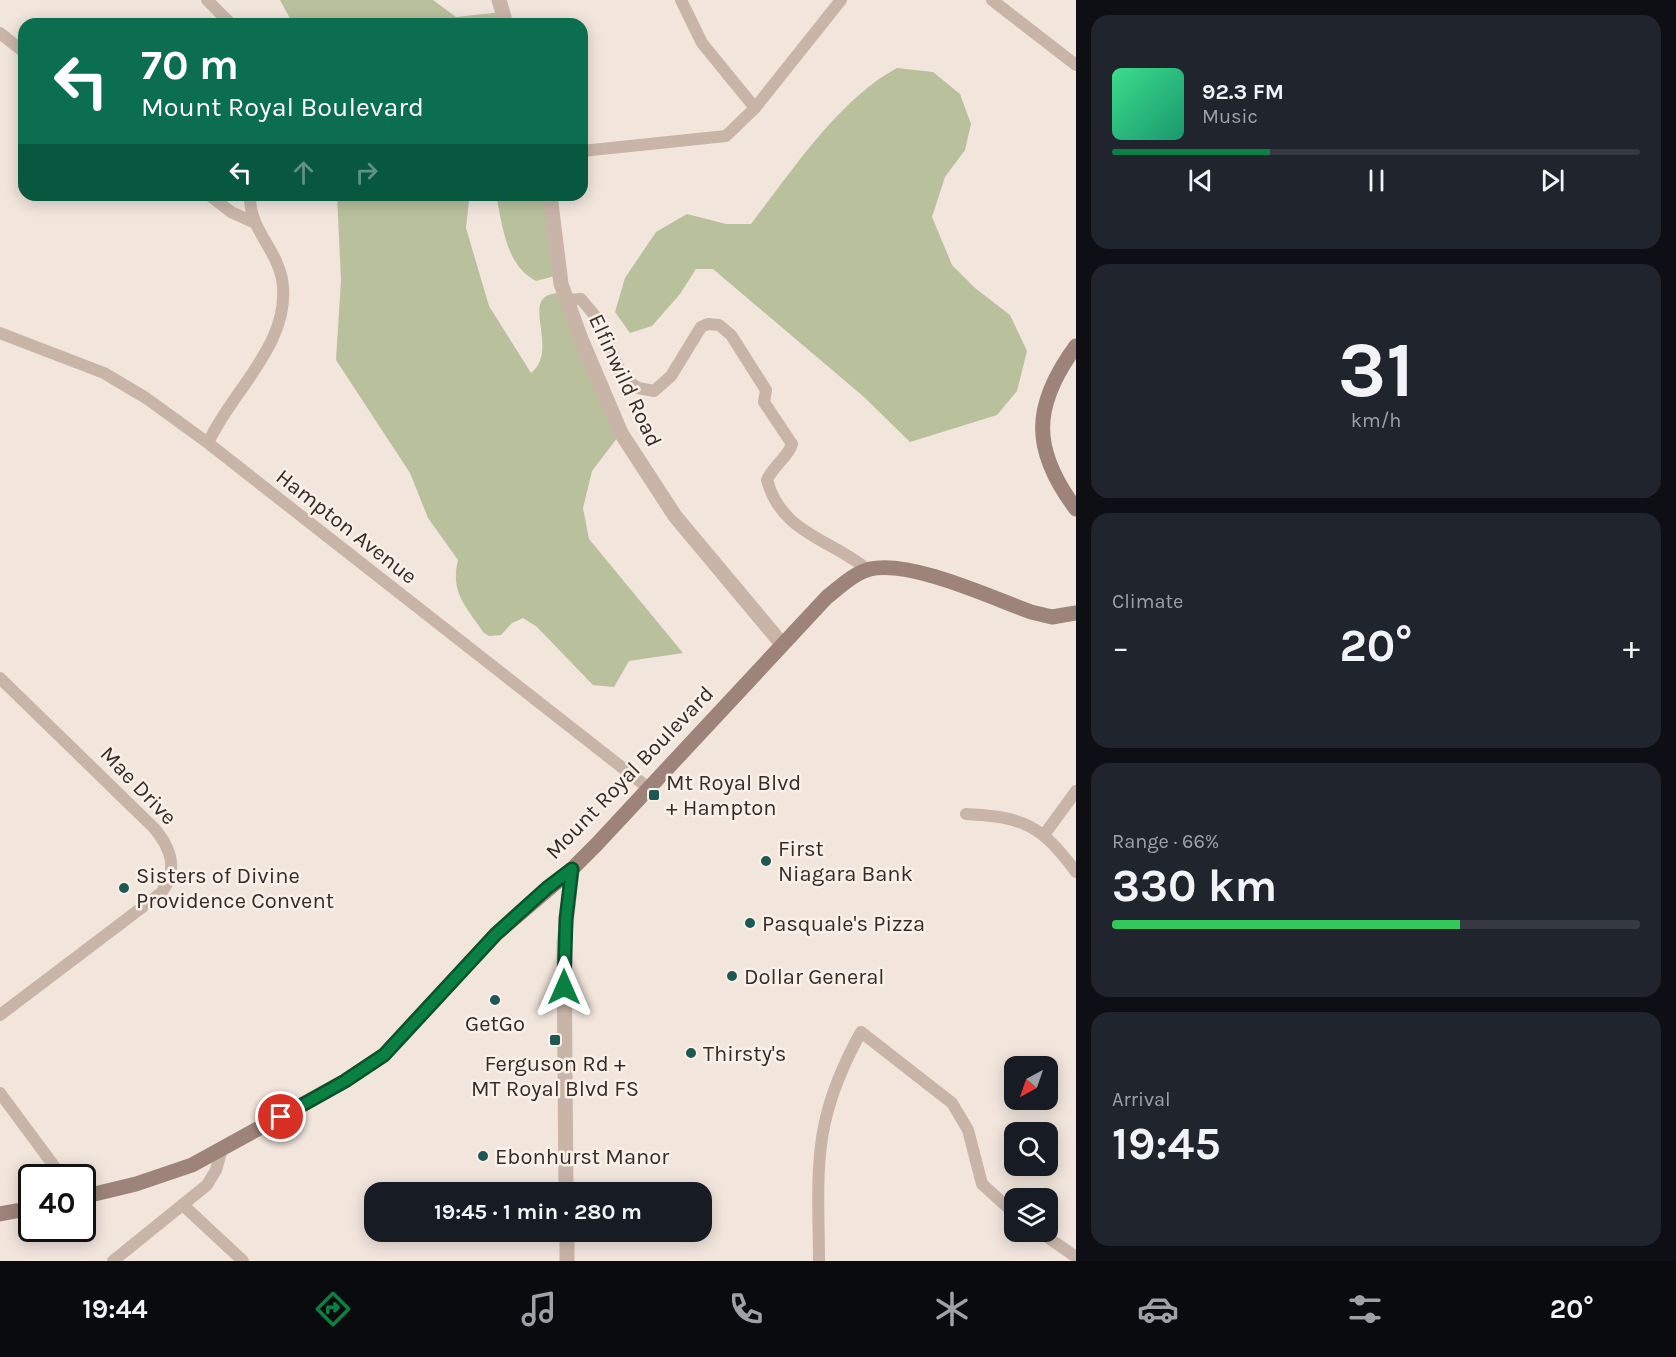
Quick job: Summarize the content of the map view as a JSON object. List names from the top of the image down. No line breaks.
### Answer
{"streets":{"main road":["Mount Royal Boulevard"],"street":["Elfinwild Road","Hampton Avenue","Mae Drive"]},"crossings":[["Elfinwild Road","Mount Royal Boulevard"],["Hampton Avenue","Mount Royal Boulevard"]],"places":{"transit":["Mt Royal Blvd + Hampton","Ferguson Rd + MT Royal Blvd FS"],"other":["First Niagara Bank","Sisters of Divine Providence Convent","Pasquale's Pizza","Dollar General","GetGo","Thirsty's","Ebonhurst Manor"]},"north":"bottom left","page":{"turn":["70 m","Mount Royal Boulevard"],"song":["92.3 FM","Music"],"tile":[["31","km/h"],"Climate",["Range · 66%","330 km"],["Arrival","19:45"]],"heat":["−","20°","+"],"limit":"40","trip":"19:45 · 1 min · 280 m","tabs":["19:44","20°"]}}
